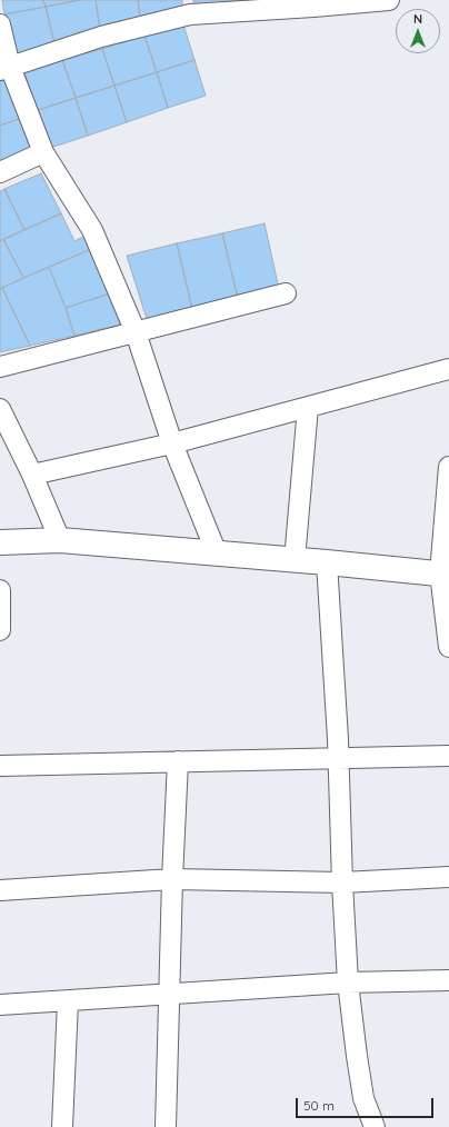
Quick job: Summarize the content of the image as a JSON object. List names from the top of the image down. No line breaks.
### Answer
{"scale_bar":"50 m","north":"top"}
